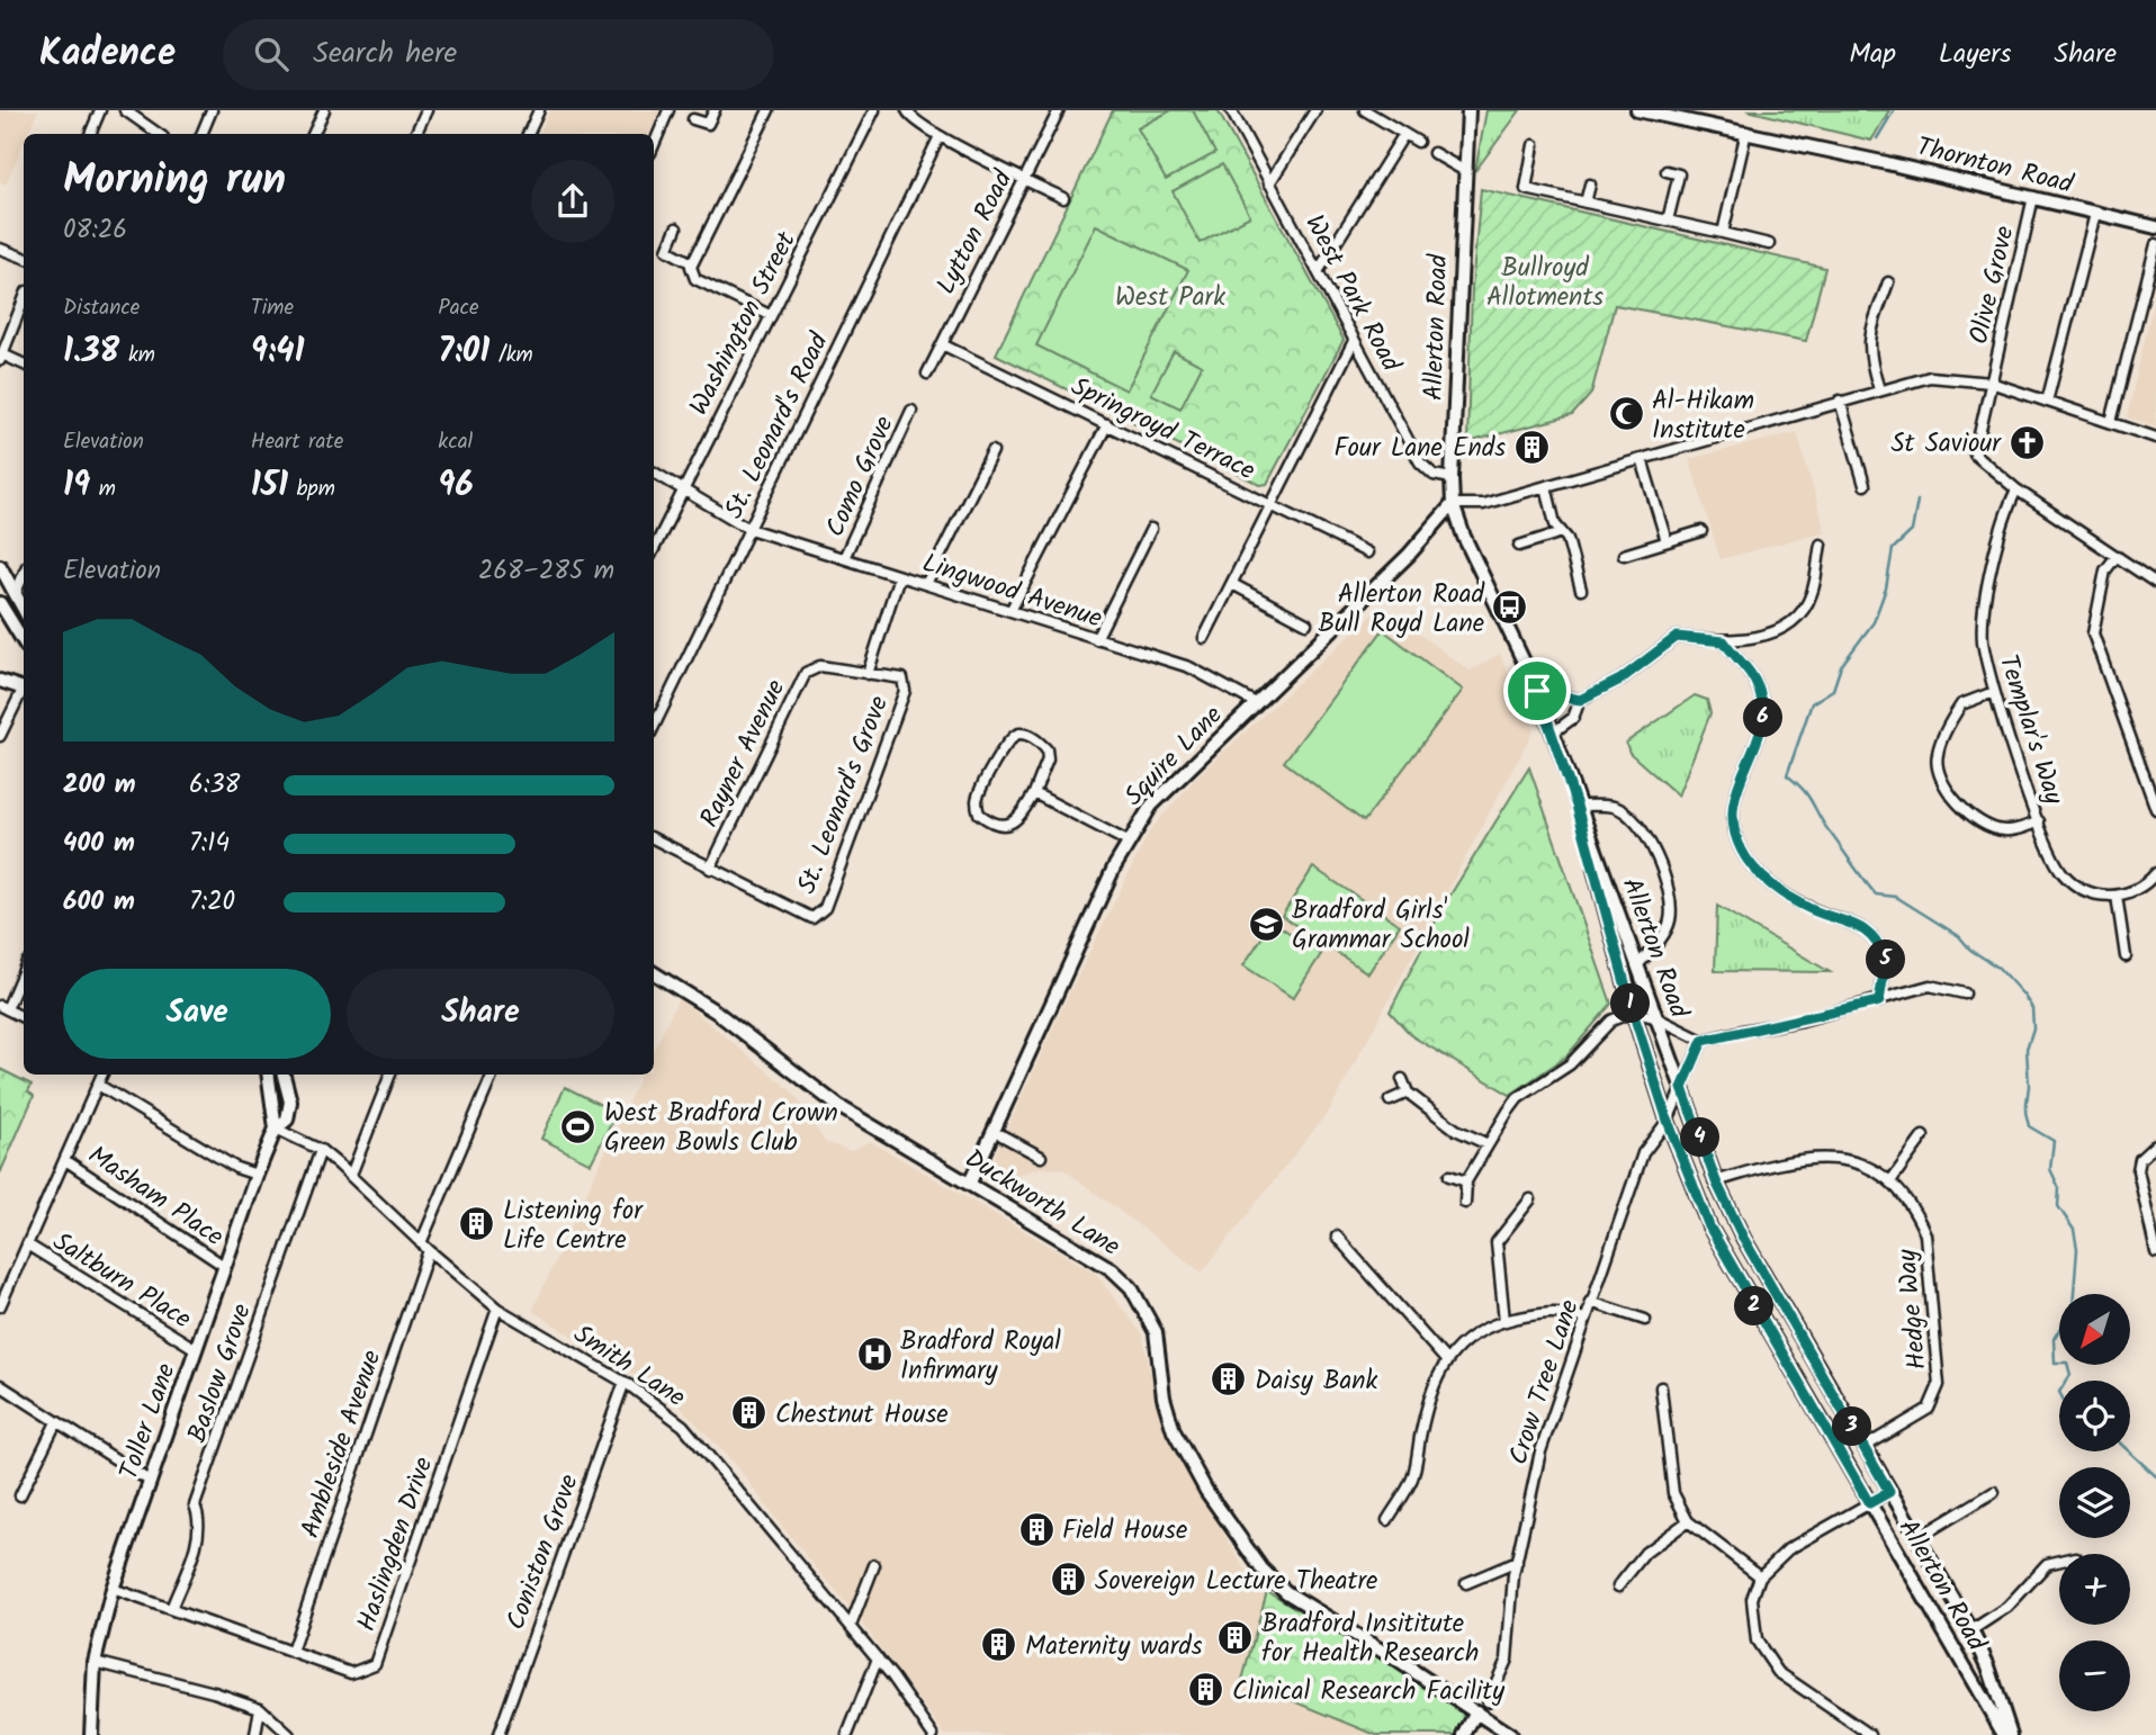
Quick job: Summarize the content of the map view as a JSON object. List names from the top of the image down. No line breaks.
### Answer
{"streets":{"street":["Thornton Road","Lytton Road","Olive Grove","West Park Road","Washington Street","Allerton Road","St. Leonard's Road","Springroyd Terrace","Como Grove","Lingwood Avenue","Templar's Way","Rayner Avenue","Squire Lane","St. Leonard's Grove","Masham Place","Duckworth Lane","Saltburn Place","Hedge Way","Smith Lane","Baslow Grove","Crow Tree Lane","Toller Lane","Ambleside Avenue","Haslingden Drive","Coniston Grove"]},"crossings":[["Thornton Road","Olive Grove"],["Lytton Road","Springroyd Terrace"],["Olive Grove","Templar's Way"],["West Park Road","Allerton Road"],["Washington Street","Lingwood Avenue"],["Allerton Road","Squire Lane"],["Allerton Road","Hedge Way"],["Allerton Road","Crow Tree Lane"],["St. Leonard's Road","Lingwood Avenue"],["Como Grove","Lingwood Avenue"],["Lingwood Avenue","Squire Lane"],["Rayner Avenue","St. Leonard's Grove"],["Squire Lane","Duckworth Lane"],["Masham Place","Toller Lane"],["Saltburn Place","Toller Lane"],["Smith Lane","Baslow Grove"],["Smith Lane","Toller Lane"],["Smith Lane","Ambleside Avenue"],["Smith Lane","Haslingden Drive"],["Smith Lane","Coniston Grove"],["Baslow Grove","Haslingden Drive"],["Toller Lane","Haslingden Drive"],["Ambleside Avenue","Haslingden Drive"]],"parks":["Bullroyd Allotments","West Park"],"places":{"mosque":["Al-Hikam Institute"],"church":["St Saviour"],"building":["Four Lane Ends","Listening for Life Centre","Daisy Bank","Chestnut House","Field House","Sovereign Lecture Theatre","Bradford Insititute for Health Research","Maternity wards","Clinical Research Facility"],"bus stop":["Allerton Road Bull Royd Lane"],"school or university":["Bradford Girls' Grammar School"],"sports":["West Bradford Crown Green Bowls Club"],"hospital":["Bradford Royal Infirmary"]},"north":"bottom left","page":{"header":"Kadence","search":"Search here","nav":["Map","Layers","Share"],"heading":["Morning run","08:26"],"stats":[["Distance","1.38 km"],["Time","9:41"],["Pace","7:01 /km"],["Elevation","19 m"],["Heart rate","151 bpm"],["kcal","96"]],"chart":["Elevation","268–285 m"],"pins":["6","5","1","4","2","3"],"list":[{"name":"200 m","note":"6:38"},{"name":"400 m","note":"7:14"},{"name":"600 m","note":"7:20"}],"buttons":["Save","Share"],"map_buttons":["+","−"]}}
